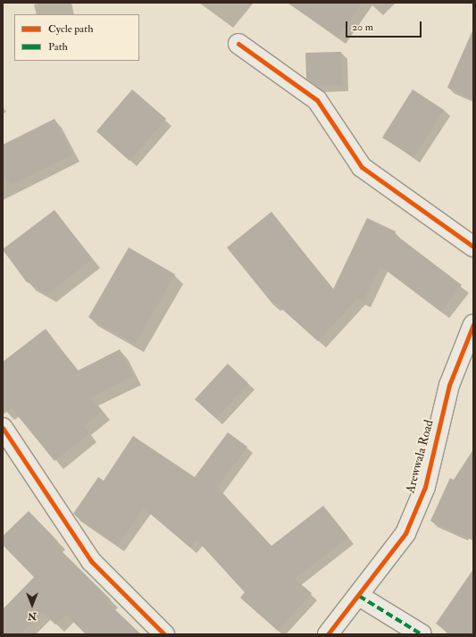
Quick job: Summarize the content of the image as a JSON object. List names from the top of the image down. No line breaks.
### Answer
{"streets":{"street":["Arewwala Road"]},"legend":["Cycle path","Path"],"scale_bar":"20 m","north":"bottom"}
